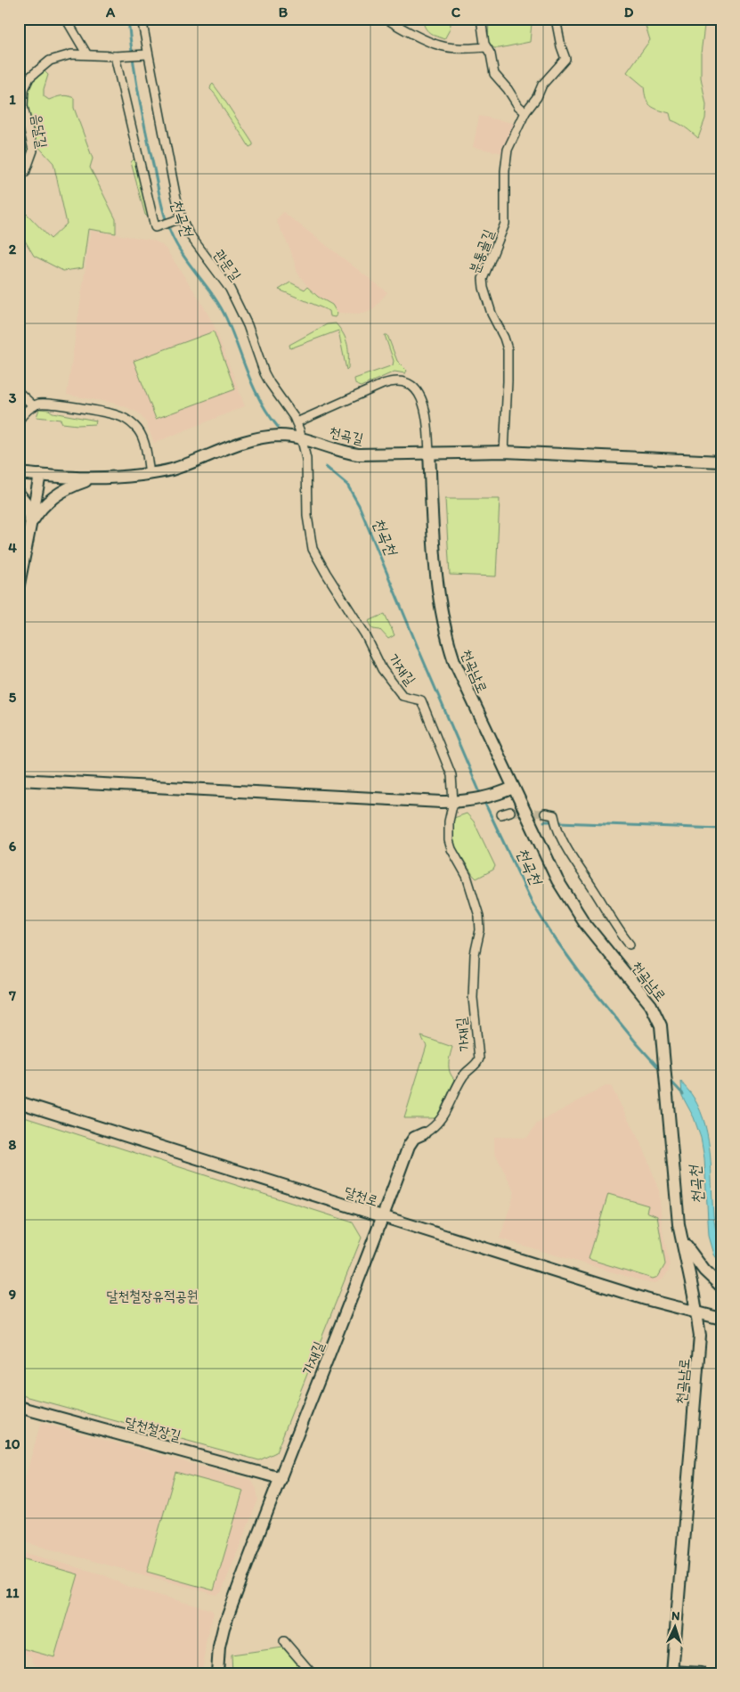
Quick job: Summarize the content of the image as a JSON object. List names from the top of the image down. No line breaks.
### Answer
{"streets":{"street":["음달길","분통골길","관문길","천곡길","가재길","천곡남로","달천로","달천철장길"]},"crossings":[["음달길","관문길"],["분통골길","천곡길"],["관문길","천곡길"],["관문길","가재길"],["관문길","천곡남로"],["천곡길","가재길"],["천곡길","천곡남로"],["가재길","달천로"],["가재길","달천철장길"],["천곡남로","달천로"]],"water":["천곡천"],"parks":["달천철장유적공원"],"north":"top","grid":{"columns":["A","B","C","D"],"rows":["1","2","3","4","5","6","7","8","9","10","11"]}}
